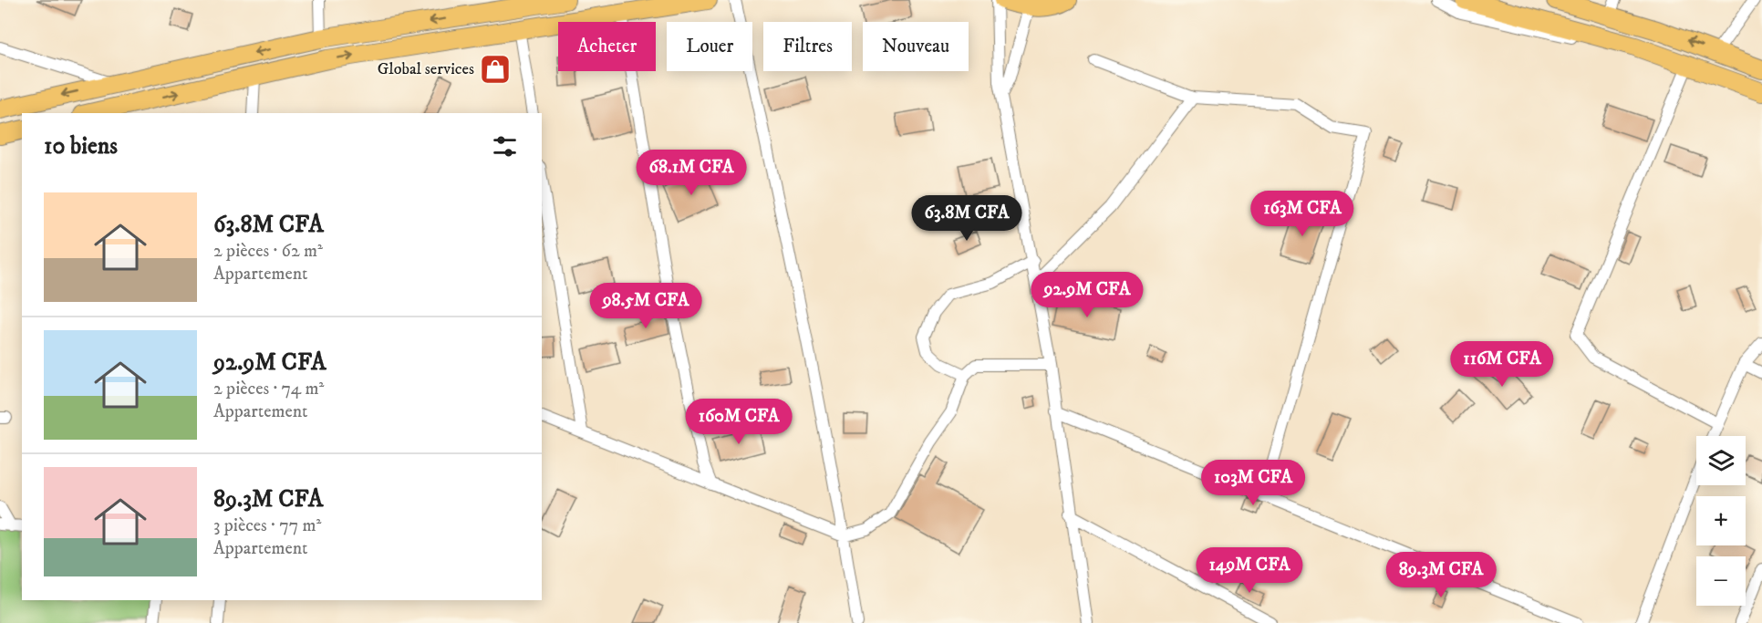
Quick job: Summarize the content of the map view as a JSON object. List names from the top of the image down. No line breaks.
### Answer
{"places":{"shop":["Global services"]},"page":{"chip":["Acheter","Louer","Filtres","Nouveau"],"heading":"10 biens","price":["68.1M CFA","163M CFA","63.8M CFA","92.9M CFA","98.5M CFA","116M CFA","160M CFA","103M CFA","149M CFA","89.3M CFA"],"list":[{"name":"63.8M CFA","note":"2 pièces · 62 m² · Appartement"},{"name":"92.9M CFA","note":"2 pièces · 74 m² · Appartement"},{"name":"89.3M CFA","note":"3 pièces · 77 m² · Appartement"}],"map_buttons":["+","−"]}}
